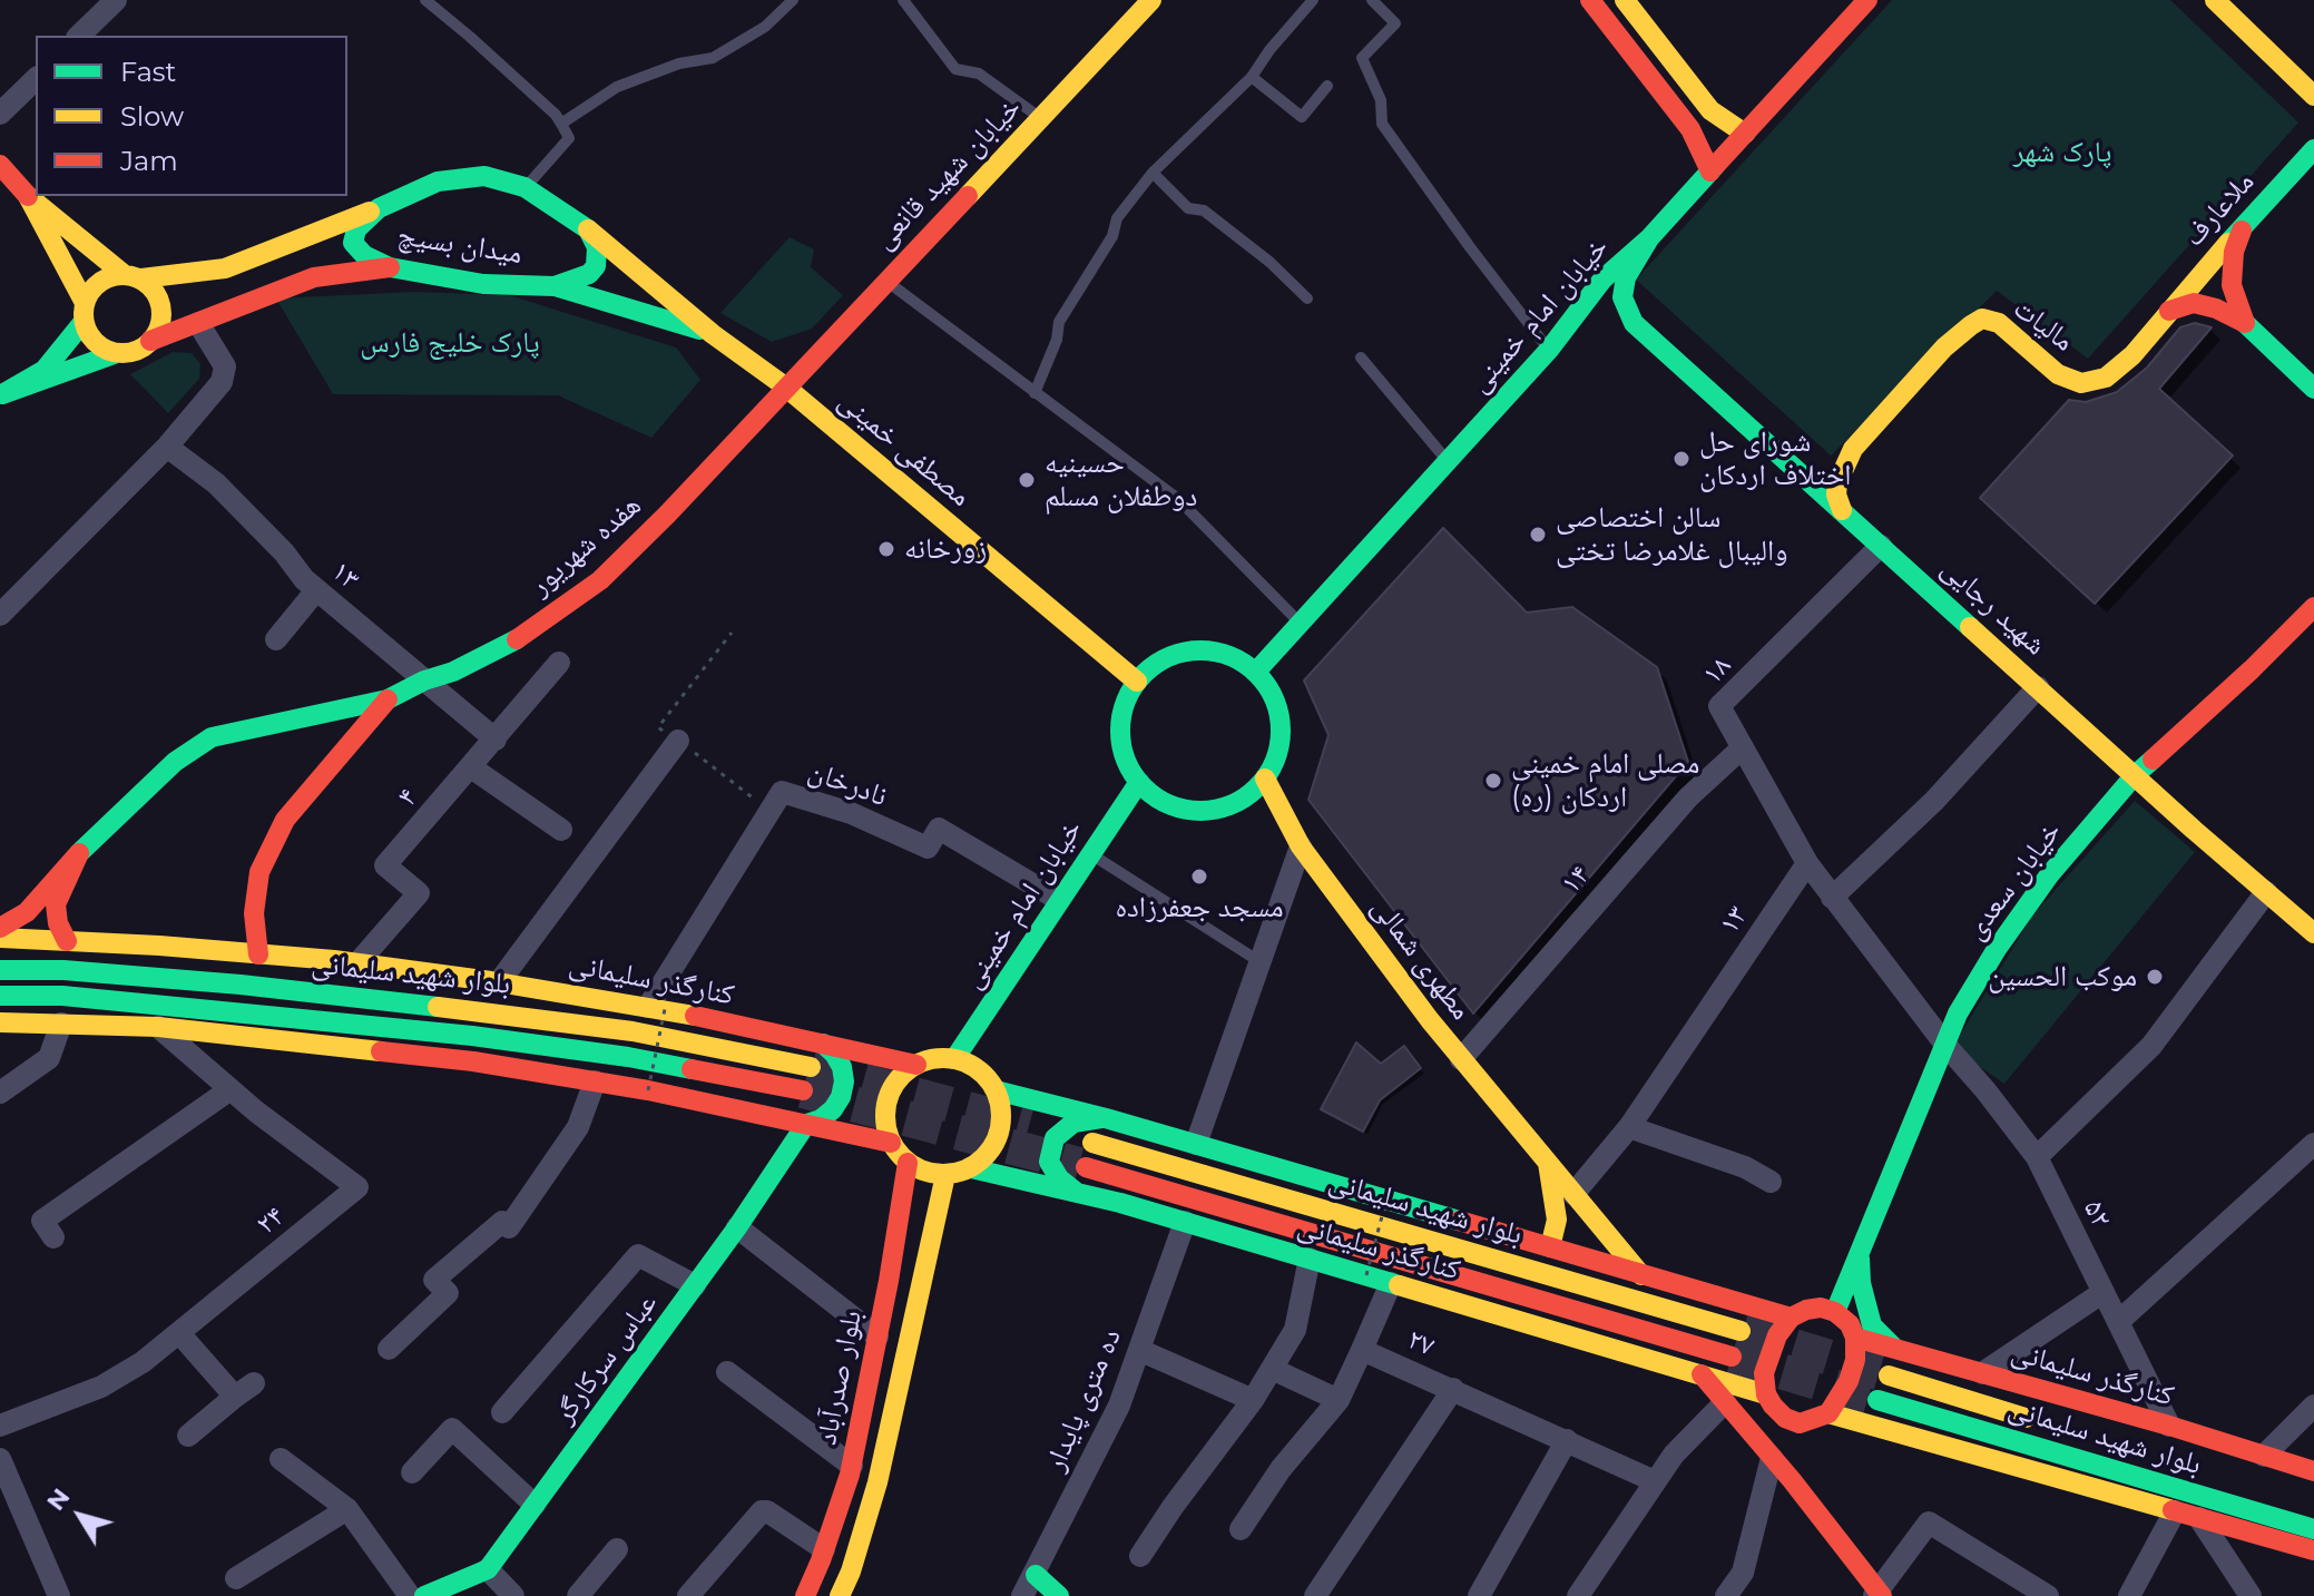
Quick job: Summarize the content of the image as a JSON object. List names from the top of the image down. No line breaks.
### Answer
{"streets":{"main road":["خیابان شهید قانعی","ملاعارف","میدان بسیچ","خیابان امام خمینی","مالیات","مصطفی خمینی","هفده شهریور","شهید رجایی","خیابان سعدی","مطهری شمالی","بلوار شهید سلیمانی","کنارگذر سلیمانی","عباس سرکارگر","بلوار صدرآباد"],"street":["۱۳","۱۸","نادرخان","۴","۱۴","۵۲","۲۴","۲۷","ده متری پایدار"]},"crossings":[["خیابان شهید قانعی","مصطفی خمینی"],["خیابان شهید قانعی","هفده شهریور"],["ملاعارف","مالیات"],["میدان بسیچ","مصطفی خمینی"],["خیابان امام خمینی","مصطفی خمینی"],["خیابان امام خمینی","نادرخان"],["خیابان امام خمینی","مطهری شمالی"],["خیابان امام خمینی","کنارگذر سلیمانی"],["خیابان امام خمینی","بلوار صدرآباد"],["مصطفی خمینی","هفده شهریور"],["مصطفی خمینی","مطهری شمالی"],["هفده شهریور","۱۳"],["هفده شهریور","کنارگذر سلیمانی"],["۱۳","۱۸"],["۱۳","۴"],["۱۳","مطهری شمالی"],["شهید رجایی","۱۸"],["شهید رجایی","خیابان سعدی"],["۱۸","۱۴"],["نادرخان","کنارگذر سلیمانی"],["۴","کنارگذر سلیمانی"],["۱۴","مطهری شمالی"],["خیابان سعدی","کنارگذر سلیمانی"],["خیابان سعدی","۵۲"],["مطهری شمالی","کنارگذر سلیمانی"],["کنارگذر سلیمانی","۵۲"],["کنارگذر سلیمانی","عباس سرکارگر"],["کنارگذر سلیمانی","بلوار صدرآباد"],["کنارگذر سلیمانی","ده متری پایدار"]],"parks":["پارک شهر","پارک خلیج فارس"],"places":["شورای حل اختلاف اردکان","حسینیه دوطفلان مسلم","سالن اختصاصی والیبال غلامرضا تختی","زورخانه","مصلی امام خمینی (ره) اردکان","مسجد جعفرزاده","موکب الحسین"],"legend":["Fast","Slow","Jam"],"north":"top left"}
